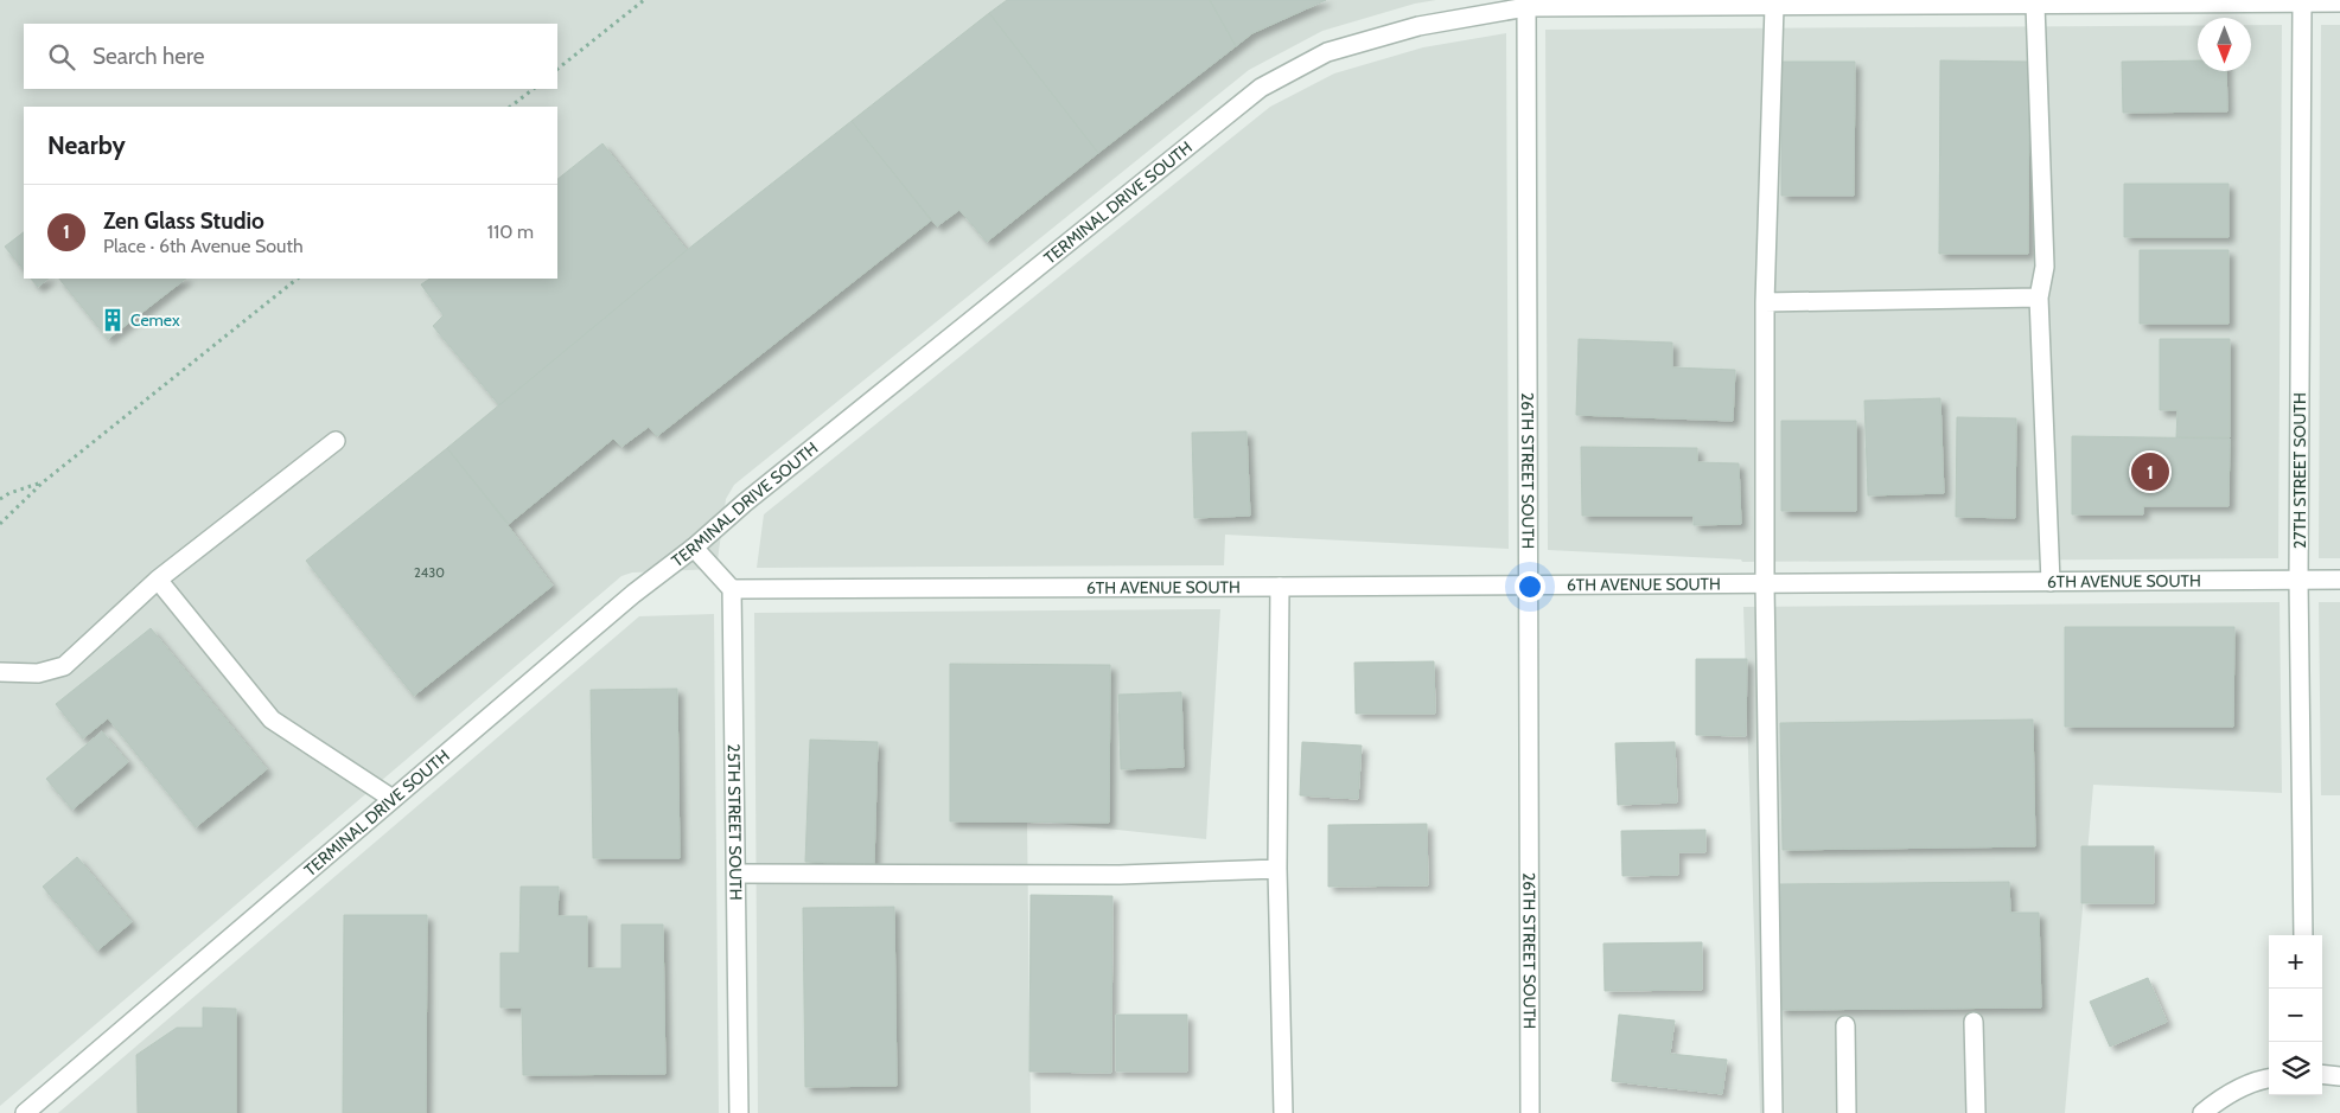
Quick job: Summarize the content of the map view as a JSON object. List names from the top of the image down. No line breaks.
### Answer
{"streets":{"street":["TERMINAL DRIVE SOUTH","27TH STREET SOUTH","26TH STREET SOUTH","6TH AVENUE SOUTH","25TH STREET SOUTH"]},"crossings":[["TERMINAL DRIVE SOUTH","27TH STREET SOUTH"],["TERMINAL DRIVE SOUTH","26TH STREET SOUTH"],["27TH STREET SOUTH","6TH AVENUE SOUTH"],["26TH STREET SOUTH","6TH AVENUE SOUTH"],["6TH AVENUE SOUTH","25TH STREET SOUTH"]],"places":{"building":["Cemex"]},"house_numbers":["2430"],"north":"bottom","page":{"search":"Search here","heading":"Nearby","list":[{"mark":"1","name":"Zen Glass Studio","note":"Place · 6th Avenue South","value":"110 m"}],"pins":"1","map_buttons":["+","−"]}}
